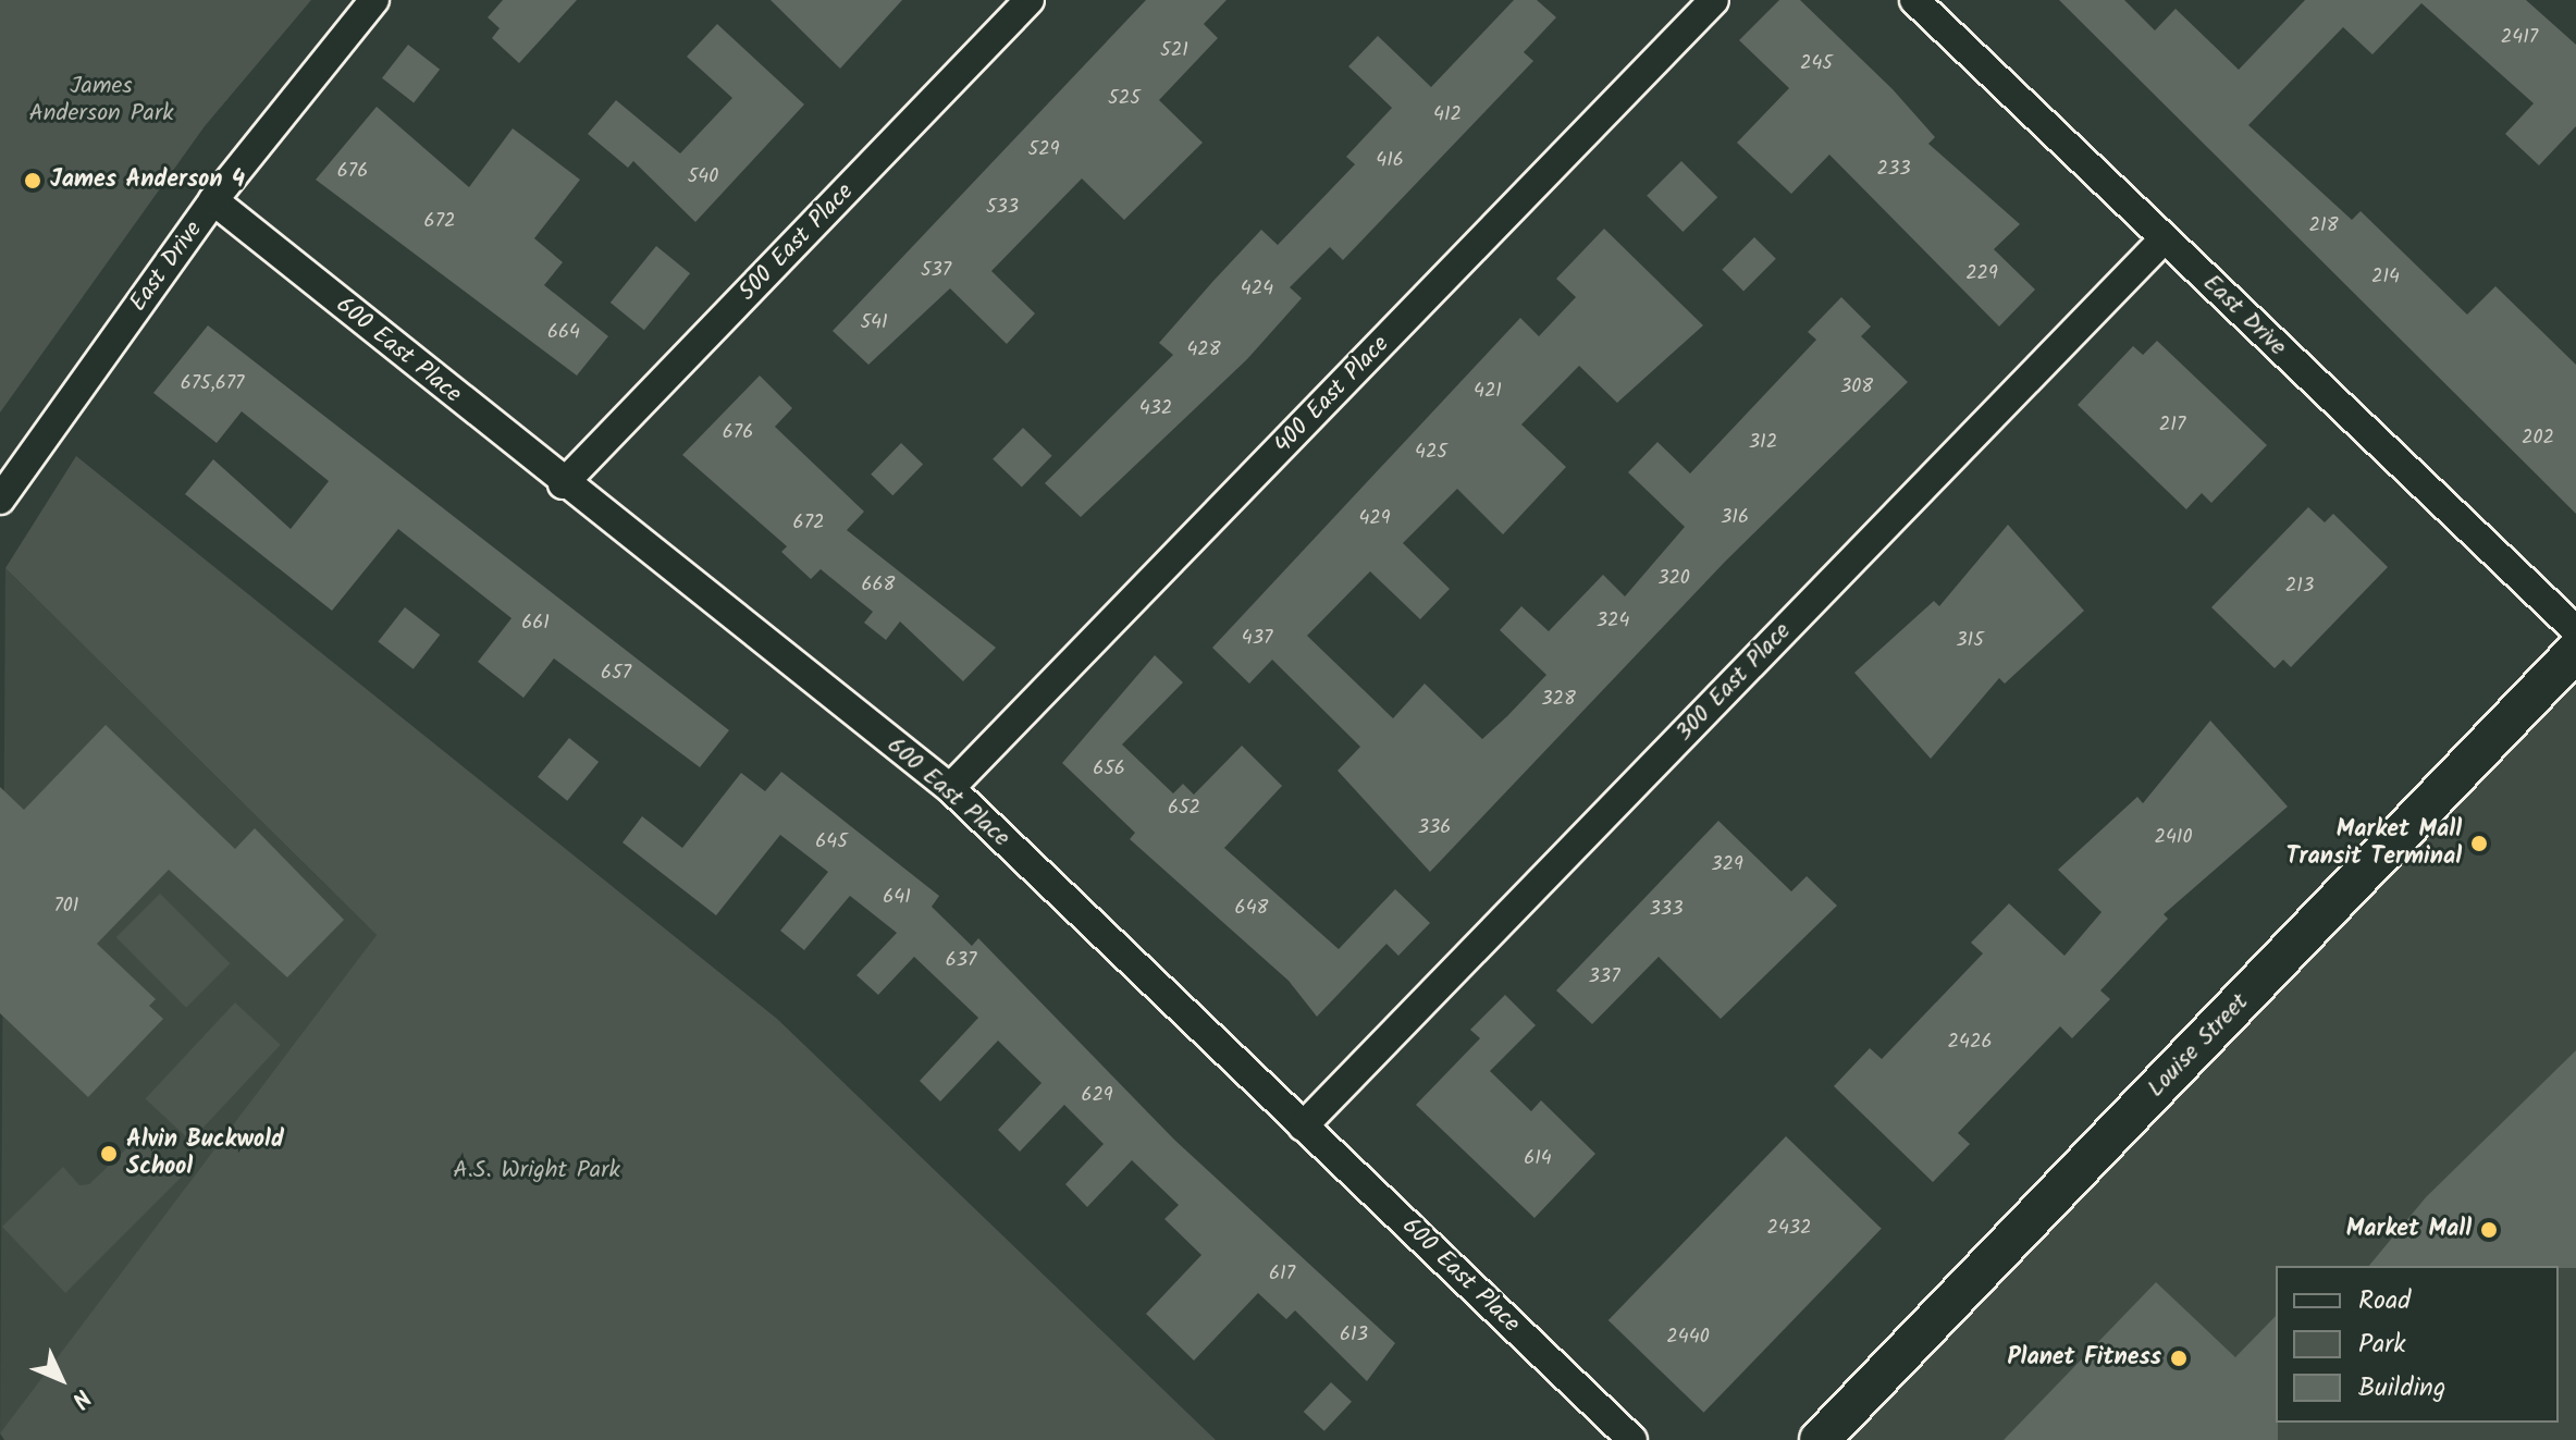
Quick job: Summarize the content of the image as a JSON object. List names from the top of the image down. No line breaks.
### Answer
{"streets":{"street":["500 East Place","East Drive","600 East Place","400 East Place","300 East Place","Louise Street"]},"crossings":[["500 East Place","600 East Place"],["East Drive","600 East Place"],["East Drive","300 East Place"],["600 East Place","400 East Place"],["600 East Place","300 East Place"]],"parks":["James Anderson Park","A.S. Wright Park"],"places":["James Anderson 4","Market Mall Transit Terminal","Alvin Buckwold School","Market Mall","Planet Fitness"],"house_numbers":["2417","521","245","525","412","529","416","233","676","540","533","672","218","537","229","214","424","541","664","428","675,677","308","421","432","217","676","202","312","425","316","429","672","320","668","213","324","661","437","315","657","328","656","652","336","2410","645","329","641","701","648","333","637","337","2426","629","614","2432","617","613","2440"],"legend":["Road","Park","Building"],"north":"bottom right"}
